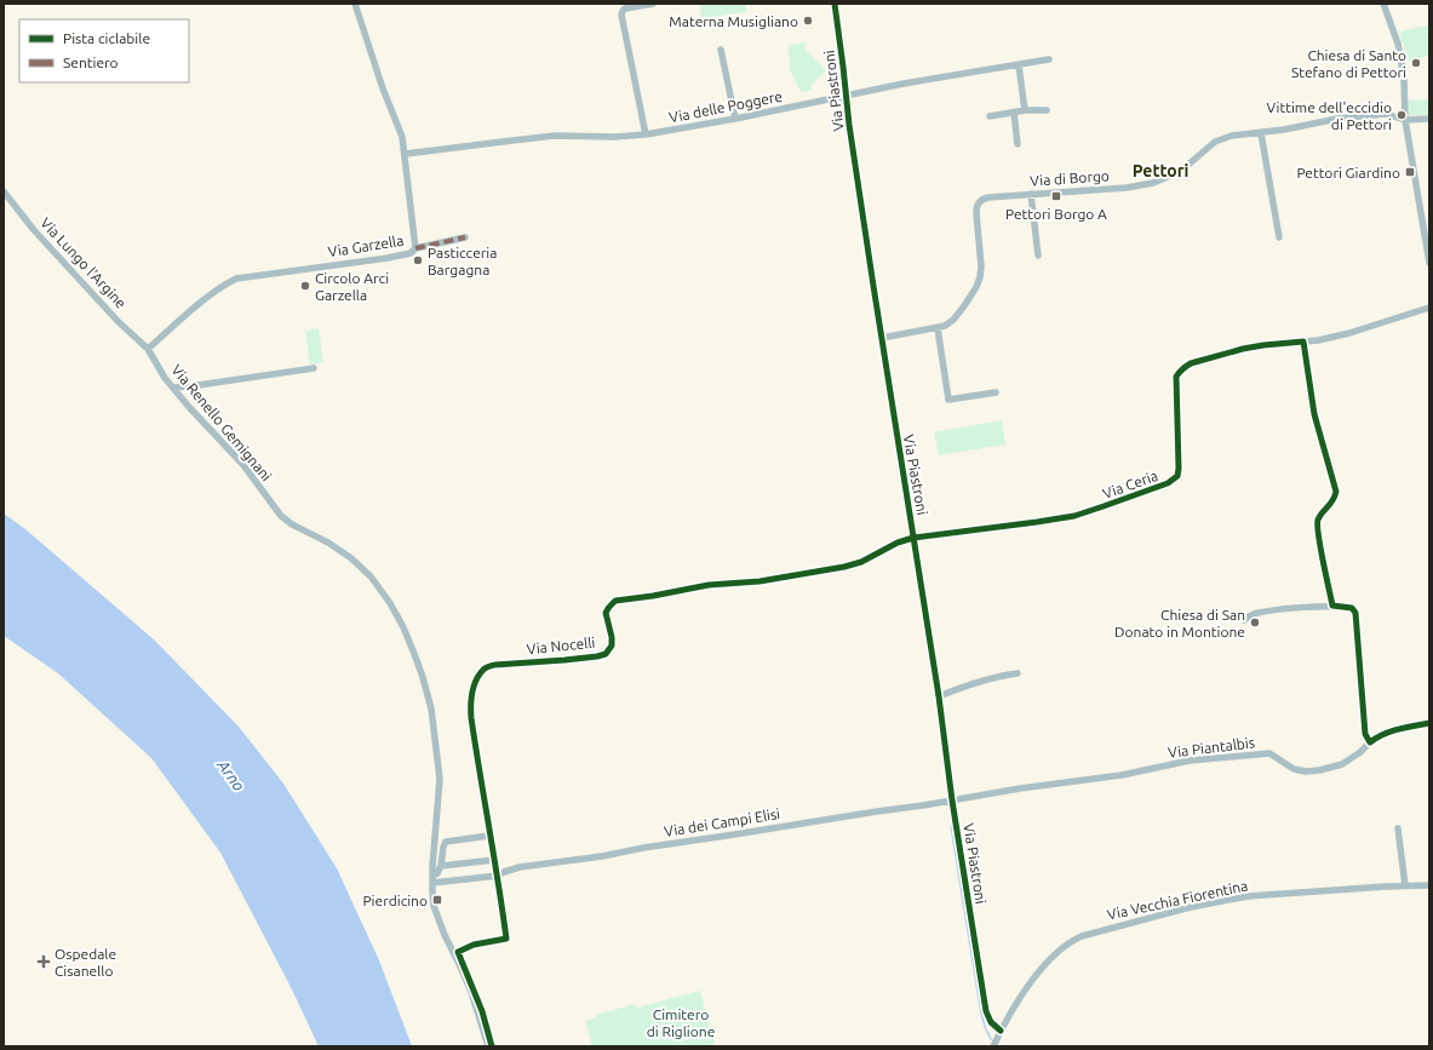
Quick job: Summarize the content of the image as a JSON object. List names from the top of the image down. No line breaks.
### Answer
{"streets":{"street":["Via Piastroni","Via delle Poggere","Via di Borgo","Via Garzella","Via Lungo l'Argine","Via Renello Gemignani","Via Ceria","Via Nocelli","Via Piantalbis","Via dei Campi Elisi","Via Vecchia Fiorentina"]},"crossings":[["Via Piastroni","Via delle Poggere"],["Via Piastroni","Via di Borgo"],["Via Piastroni","Via Ceria"],["Via Piastroni","Via Nocelli"],["Via Piastroni","Via Piantalbis"],["Via Piastroni","Via dei Campi Elisi"],["Via Piastroni","Via Vecchia Fiorentina"],["Via delle Poggere","Via Garzella"],["Via Garzella","Via Lungo l'Argine"],["Via Garzella","Via Renello Gemignani"],["Via Lungo l'Argine","Via Renello Gemignani"],["Via Renello Gemignani","Via Nocelli"],["Via Ceria","Via Nocelli"],["Via Nocelli","Via dei Campi Elisi"],["Via Piantalbis","Via dei Campi Elisi"]],"districts":["Pettori"],"water":["Arno"],"parks":["Cimitero di Riglione"],"places":{"other":["Materna Musigliano","Chiesa di Santo Stefano di Pettori","Vittime dell'eccidio di Pettori","Pasticceria Bargagna","Circolo Arci Garzella","Chiesa di San Donato in Montione"],"transit":["Pettori Giardino","Pettori Borgo A","Pierdicino"],"health":["Ospedale Cisanello"]},"legend":["Pista ciclabile","Sentiero"]}
